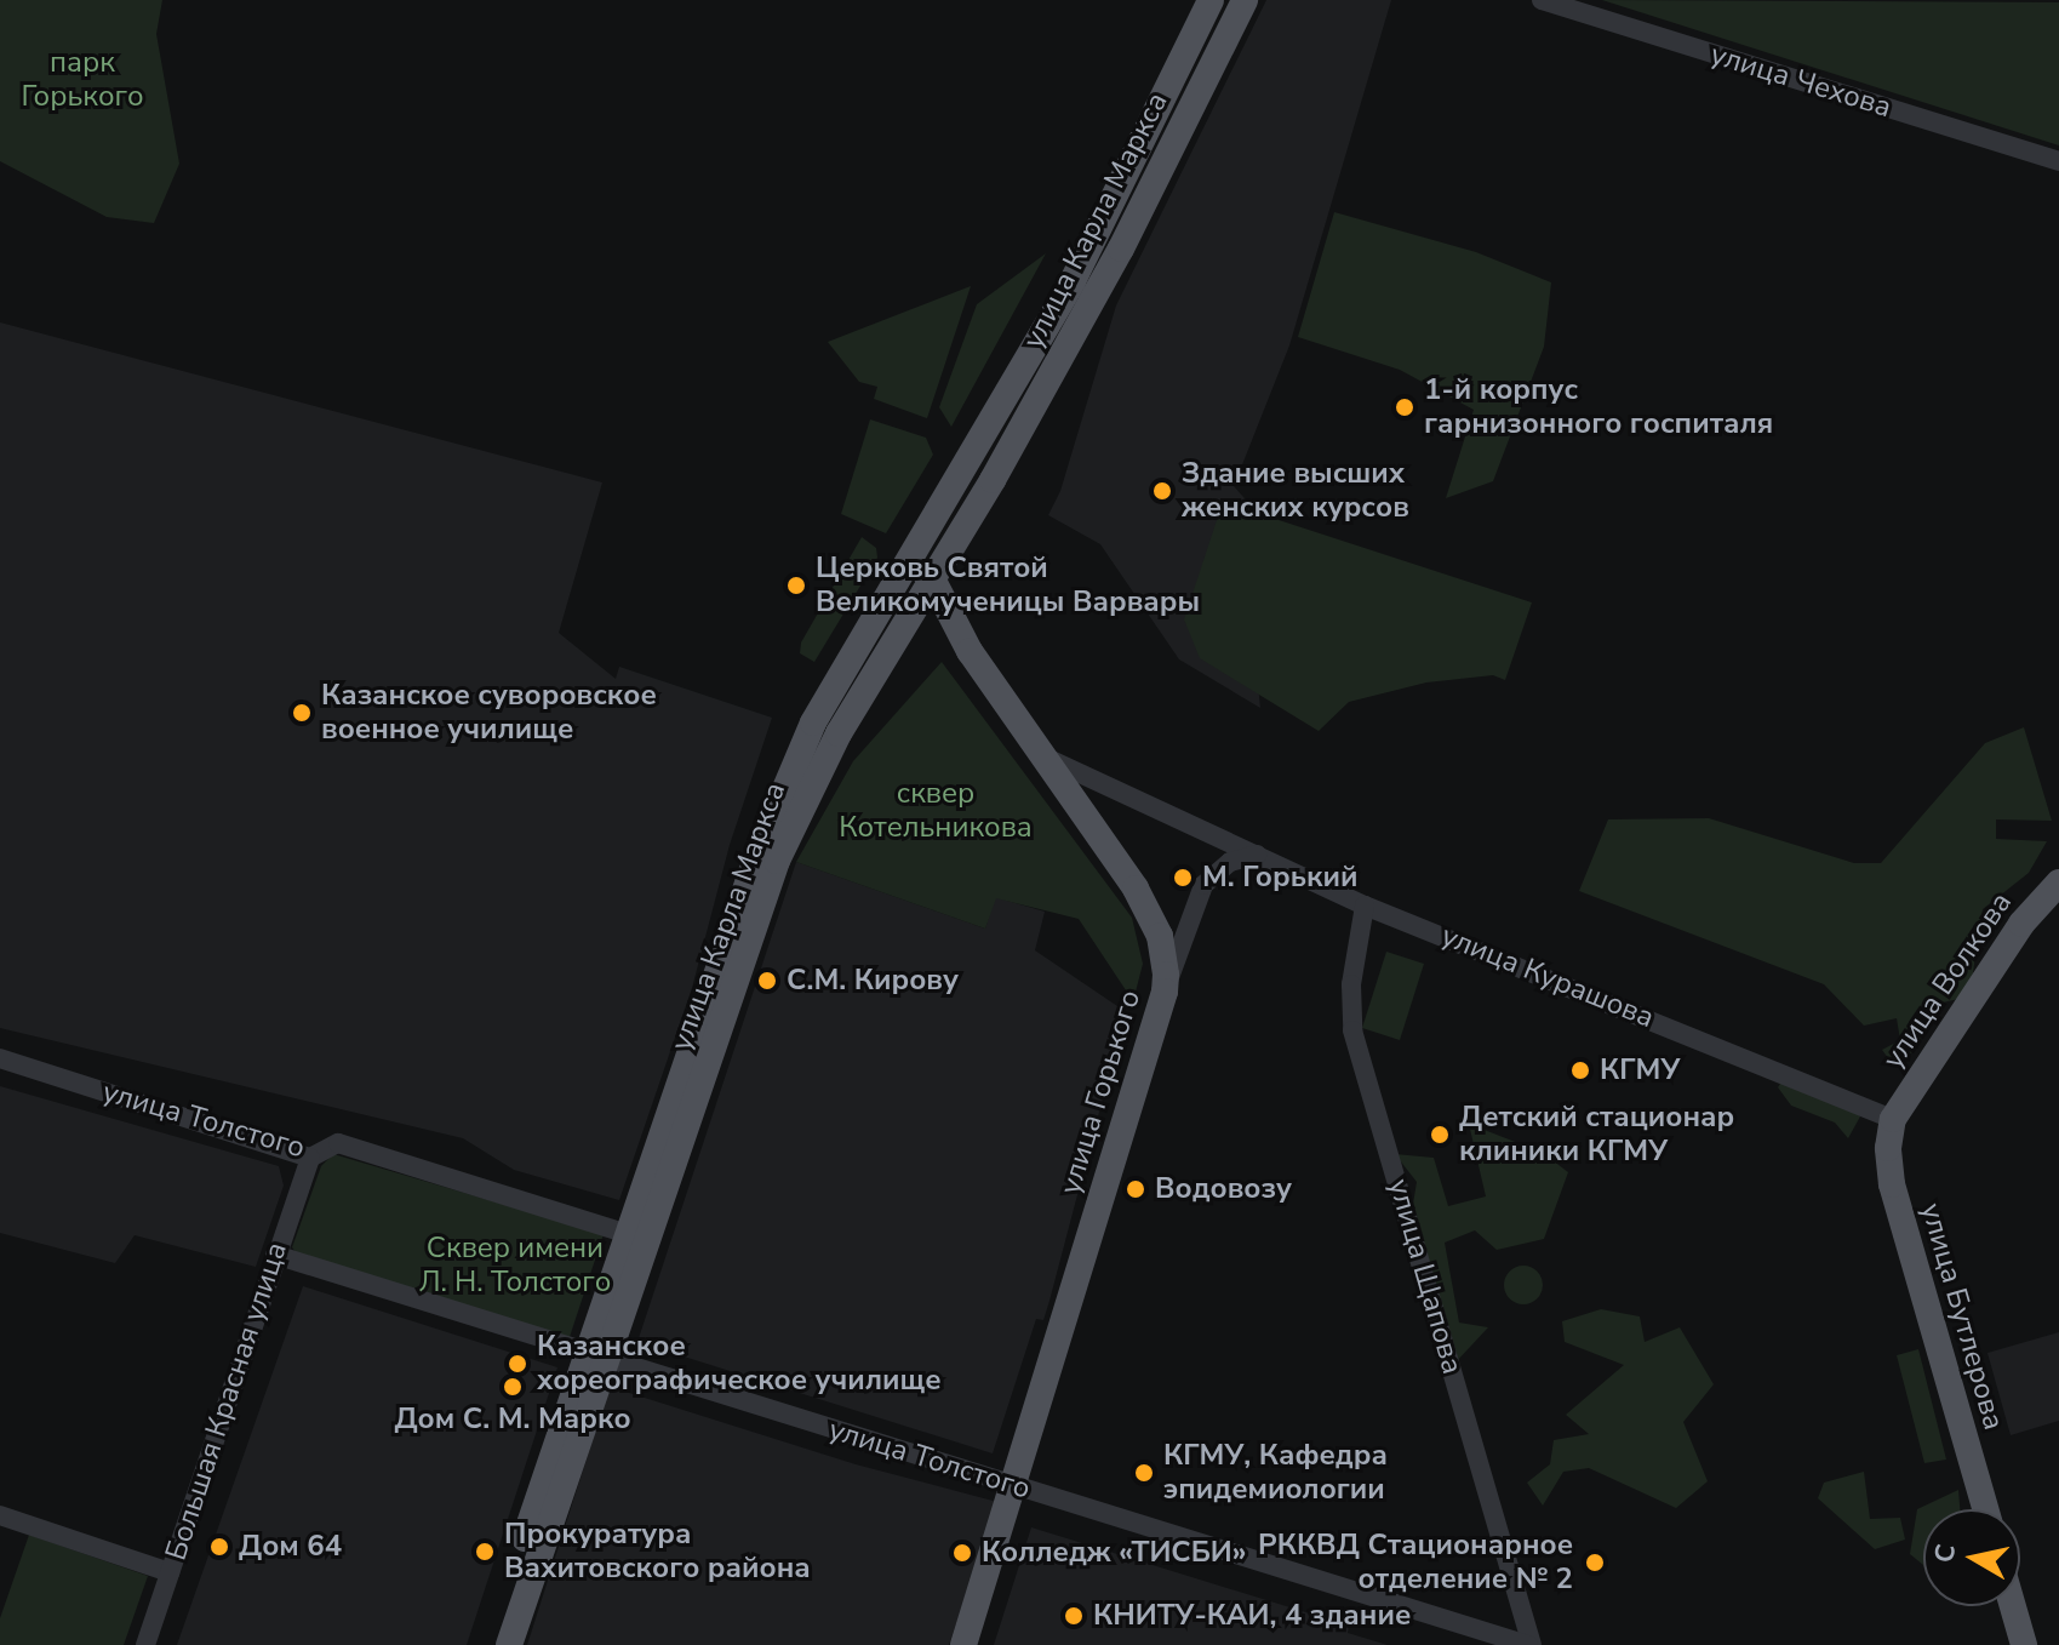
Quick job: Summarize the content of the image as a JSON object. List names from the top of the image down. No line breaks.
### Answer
{"streets":{"main road":["улица Карла Маркса","улица Волкова","улица Горького","улица Бутлерова"],"street":["улица Чехова","улица Курашова","улица Толстого","улица Щапова","Большая Красная улица"]},"crossings":[["улица Карла Маркса","улица Горького"],["улица Карла Маркса","улица Толстого"],["улица Курашова","улица Волкова"],["улица Курашова","улица Горького"],["улица Курашова","улица Щапова"],["улица Курашова","улица Бутлерова"],["улица Волкова","улица Бутлерова"],["улица Горького","улица Толстого"],["улица Толстого","улица Щапова"],["улица Толстого","Большая Красная улица"]],"parks":["парк Горького","сквер Котельникова","Сквер имени Л. Н. Толстого"],"places":["1-й корпус гарнизонного госпиталя","Здание высших женских курсов","Церковь Святой Великомученицы Варвары","Казанское суворовское военное училище","М. Горький","С.М. Кирову","КГМУ","Детский стационар клиники КГМУ","Водовозу","Казанское хореографическое училище","Дом С. М. Марко","КГМУ, Кафедра эпидемиологии","Дом 64","Прокуратура Вахитовского района","Колледж «ТИСБИ»","РККВД Стационарное отделение № 2","КНИТУ-КАИ, 4 здание"],"north":"left"}
